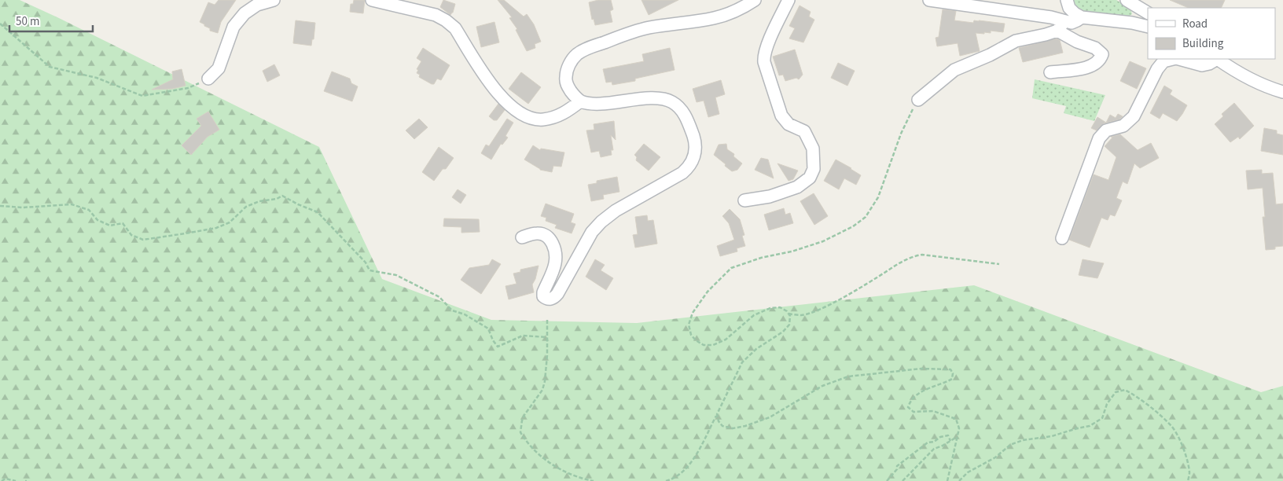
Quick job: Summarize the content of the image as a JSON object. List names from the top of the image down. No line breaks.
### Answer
{"legend":["Road","Building"],"scale_bar":"50 m"}
